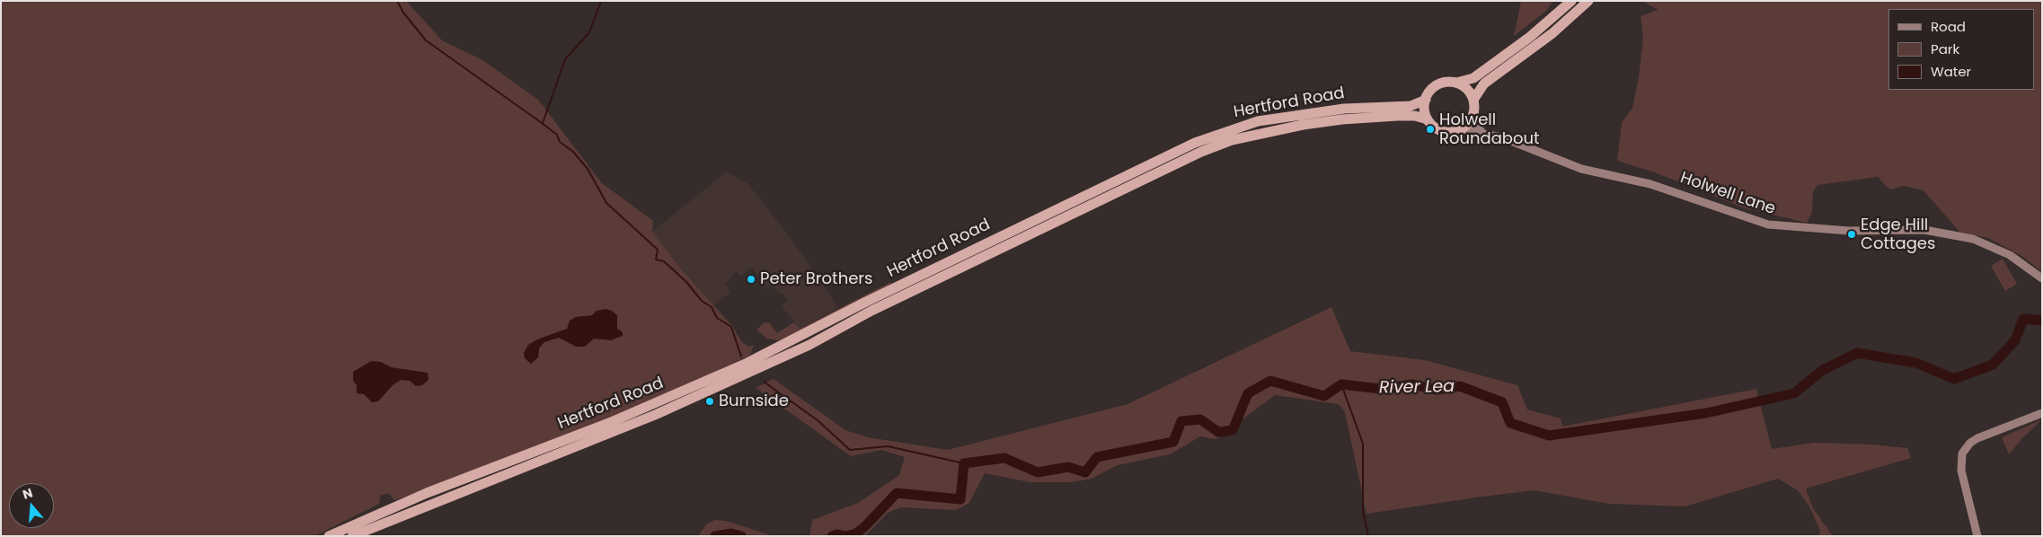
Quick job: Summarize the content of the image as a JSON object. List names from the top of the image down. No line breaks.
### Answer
{"streets":{"highway":["Hertford Road"],"main road":["Holwell Lane"]},"crossings":[["Hertford Road","Holwell Lane"]],"water":["River Lea"],"places":["Holwell Roundabout","Edge Hill Cottages","Peter Brothers","Burnside"],"legend":["Road","Park","Water"],"north":"top"}
